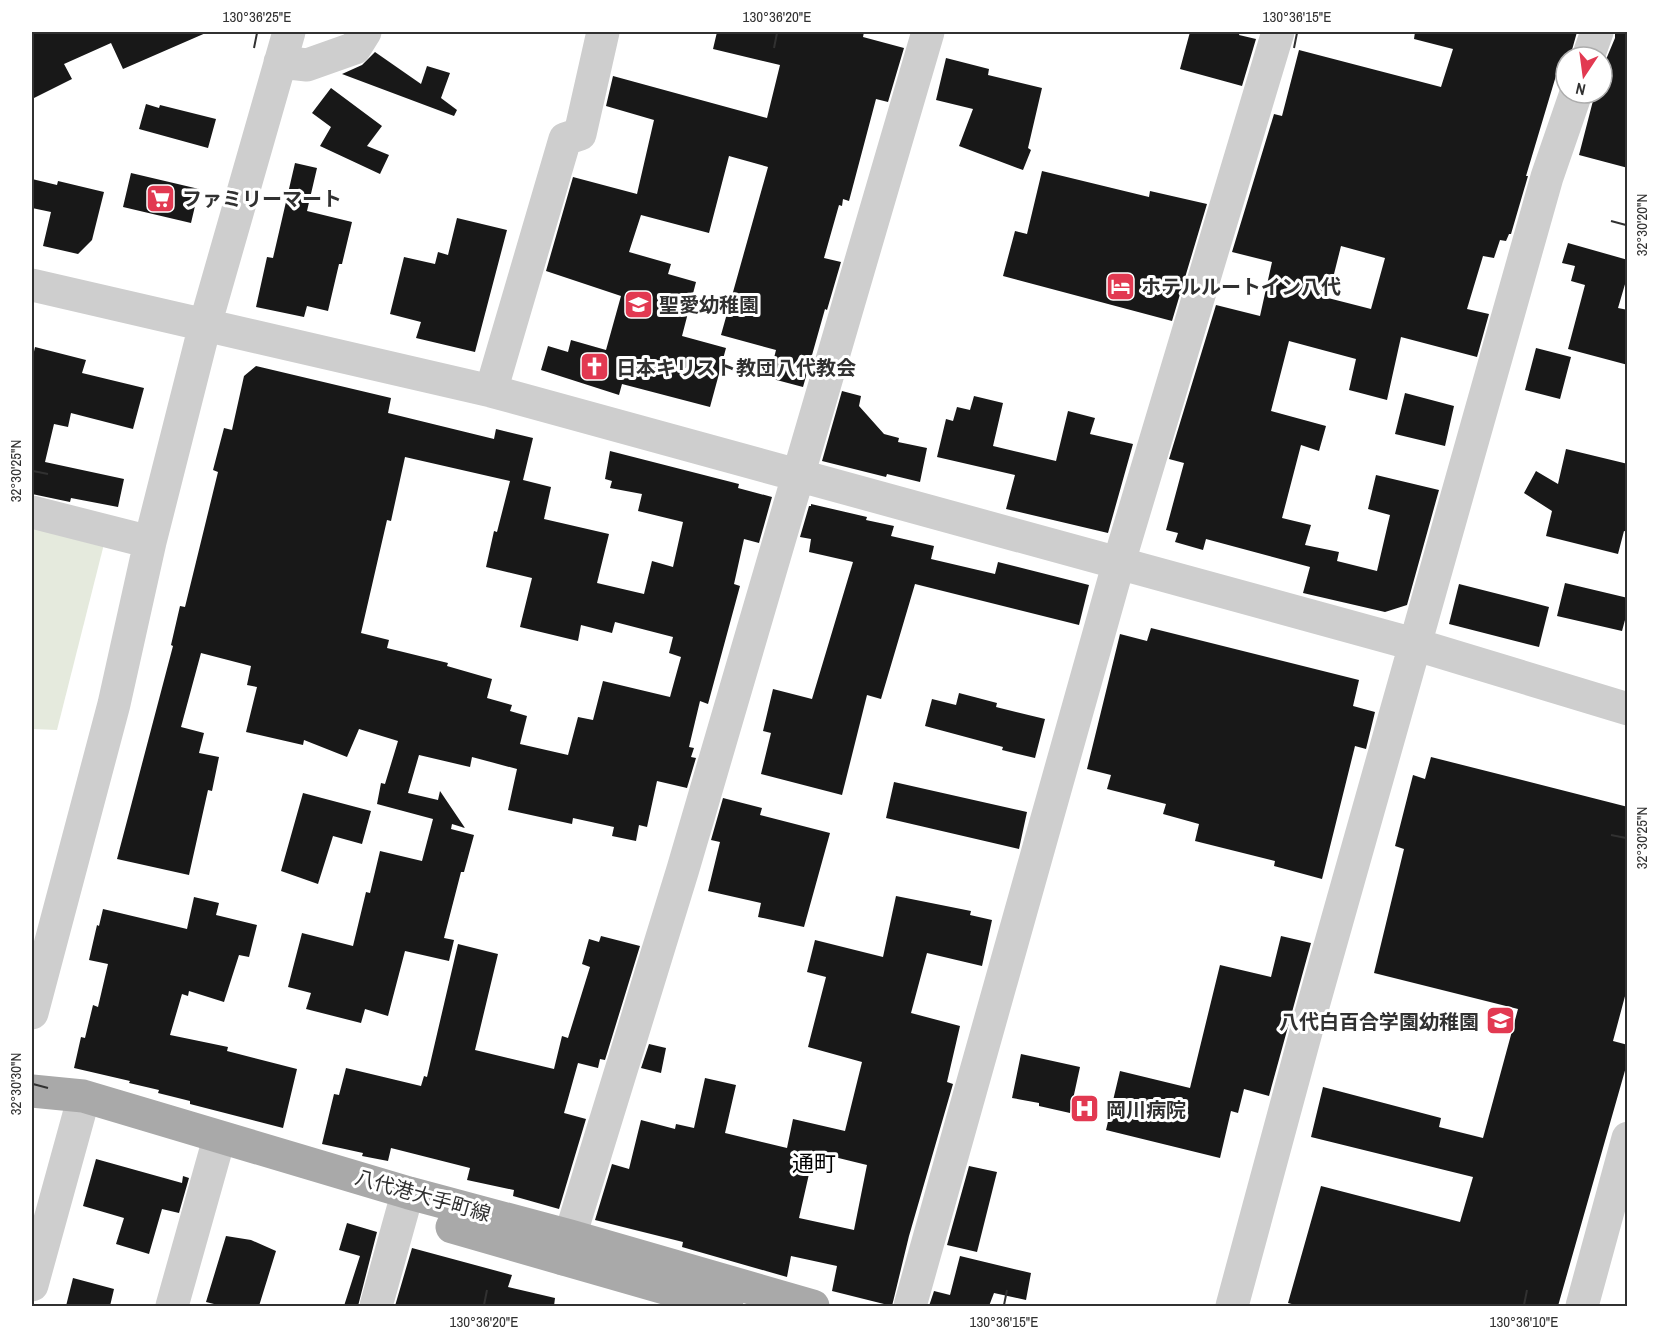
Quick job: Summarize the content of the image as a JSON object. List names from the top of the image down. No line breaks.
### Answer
{"streets":{"main road":["八代港大手町線"]},"districts":["通町"],"places":{"supermarket":["ファミリーマート"],"hotel":["ホテルルートイン八代"],"school or university":["聖愛幼稚園","八代白百合学園幼稚園"],"church":["日本キリスト教団八代教会"],"hospital":["岡川病院"]},"north":"bottom","coordinates":["130°36'25\"E","130°36'20\"E","130°36'15\"E","32°30'20\"N","32°30'25\"N","32°30'30\"N","130°36'10\"E"]}
